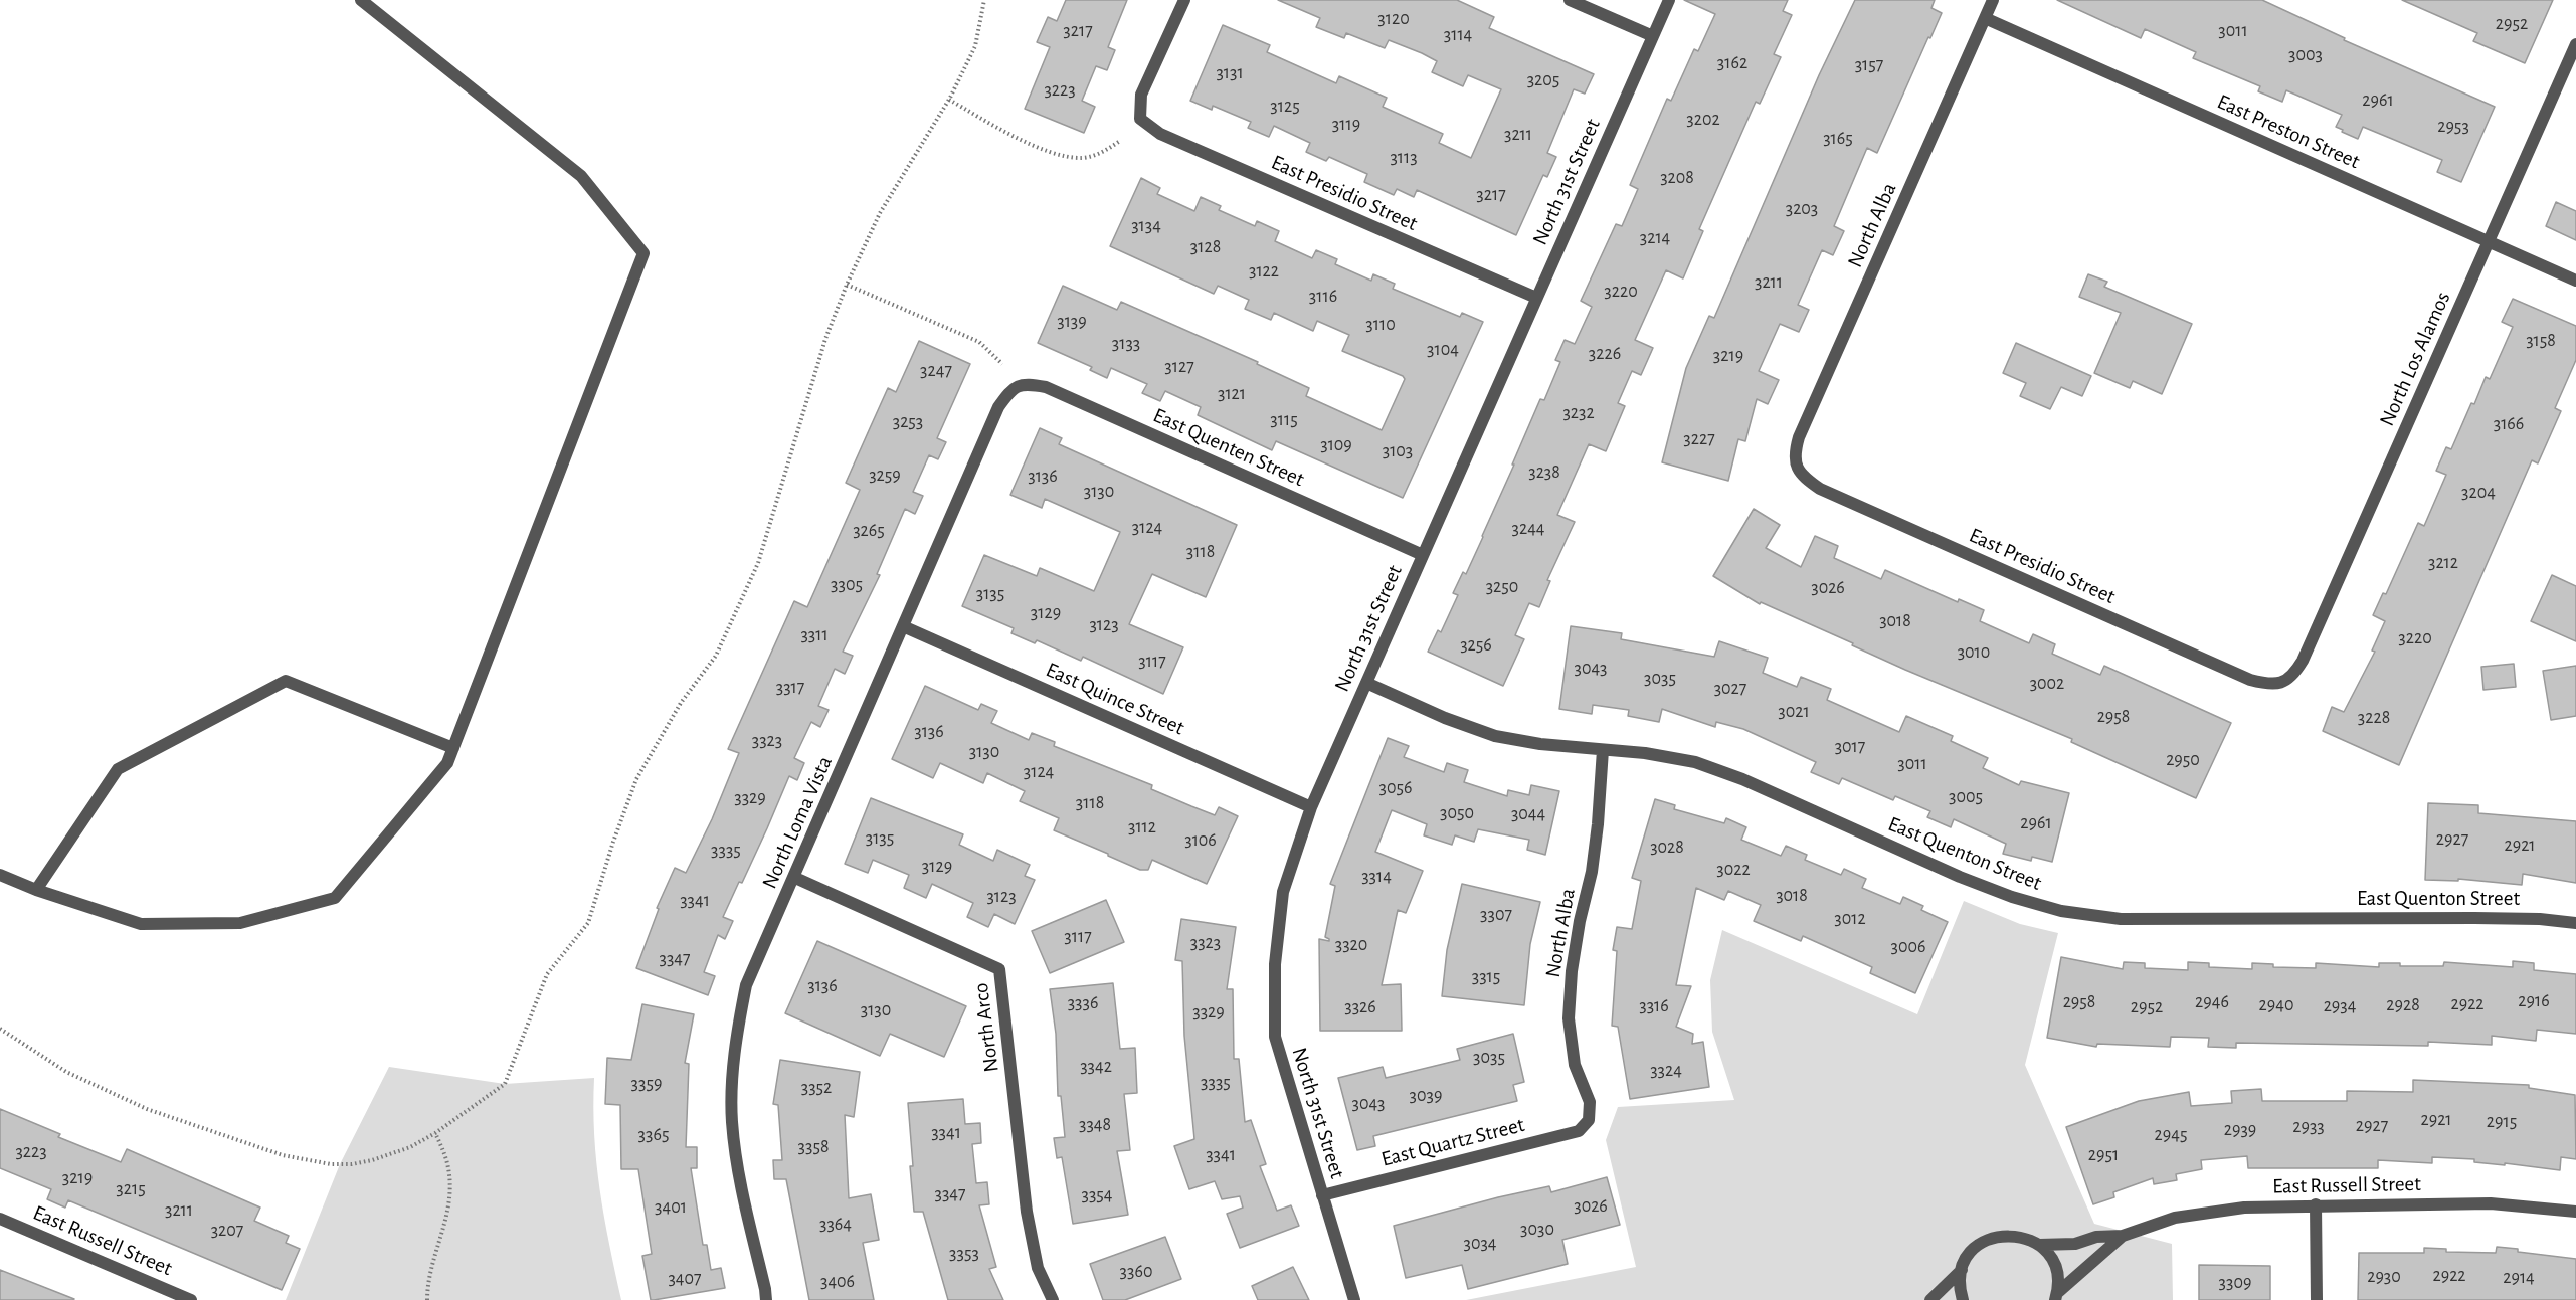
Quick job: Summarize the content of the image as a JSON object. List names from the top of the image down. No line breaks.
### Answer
{"streets":{"street":["East Preston Street","North 31st Street","East Presidio Street","North Alba","North Los Alamos","East Quenten Street","East Quince Street","North Loma Vista","East Quenton Street","North Arco","East Quartz Street","East Russell Street"]},"crossings":[["East Preston Street","North Alba"],["East Preston Street","North Los Alamos"],["North 31st Street","East Presidio Street"],["North 31st Street","East Quenten Street"],["North 31st Street","East Quince Street"],["North 31st Street","East Quenton Street"],["North 31st Street","East Quartz Street"],["East Presidio Street","North Alba"],["East Presidio Street","North Los Alamos"],["North Alba","East Quenton Street"],["North Alba","East Quartz Street"],["East Quenten Street","North Loma Vista"],["East Quince Street","North Loma Vista"],["North Loma Vista","North Arco"]],"house_numbers":["3120","2952","3217","3011","3114","3003","3162","3157","3131","3205","3223","2961","3125","3202","3119","2953","3211","3165","3113","3208","3217","3203","3134","3214","3128","3122","3211","3220","3116","3139","3110","3158","3133","3104","3226","3219","3127","3247","3121","3232","3115","3253","3166","3227","3109","3103","3238","3259","3136","3130","3204","3124","3244","3265","3118","3212","3305","3250","3026","3135","3129","3018","3123","3311","3220","3256","3010","3117","3043","3035","3002","3317","3027","3021","2958","3228","3136","3323","3017","3130","2950","3011","3124","3056","3005","3329","3118","3050","3044","2961","3112","3135","2927","3106","2921","3028","3335","3129","3022","3314","3018","3123","3341","3307","3012","3117","3323","3320","3006","3347","3315","3136","2916","2958","2946","3336","2922","2940","2928","3316","2934","3326","2952","3130","3329","3035","3342","3324","3335","3359","3352","3039","3043","2921","2915","3348","2927","2933","2939","3341","3365","2945","3358","3223","3341","2951","3219","3215","3347","3354","3026","3401","3211","3364","3030","3207","3034","3353","3360","2922","2930","2914","3407","3406","3309"]}
